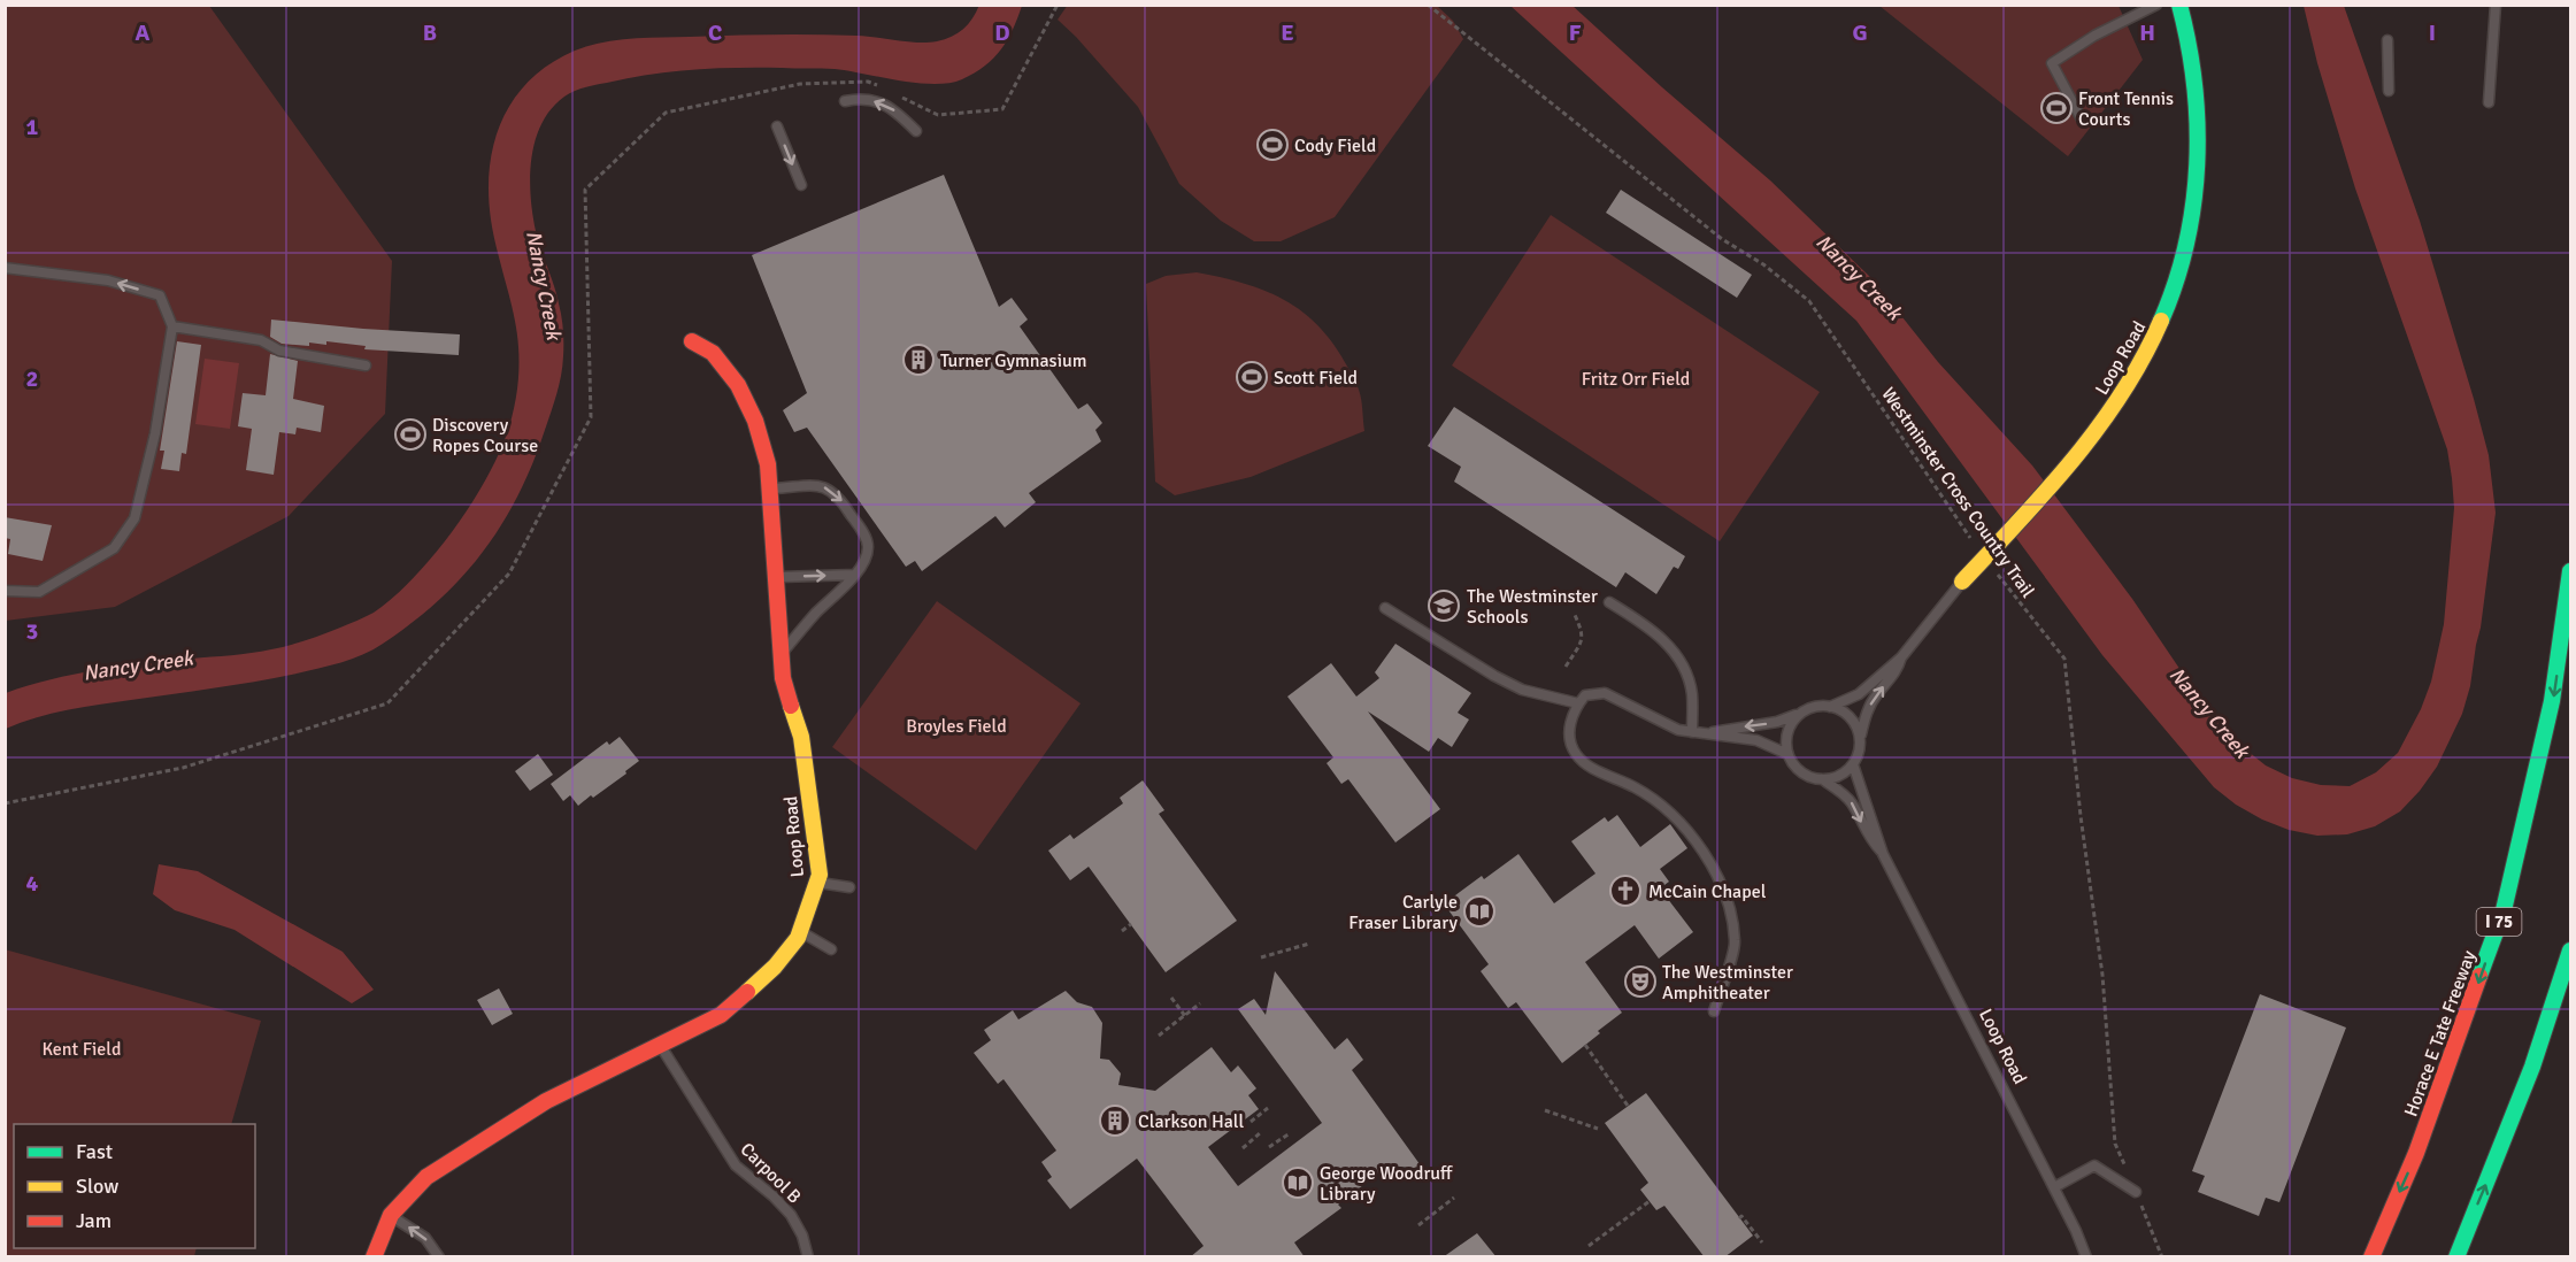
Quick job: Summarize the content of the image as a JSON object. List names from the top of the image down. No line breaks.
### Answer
{"streets":{"main road":["Loop Road","I 75","Horace E Tate Freeway"],"lane":["Carpool B"],"path":["Westminster Cross Country Trail"]},"crossings":[["Loop Road","Westminster Cross Country Trail"],["Loop Road","Carpool B"]],"water":["Nancy Creek"],"parks":["Fritz Orr Field","Broyles Field","Kent Field"],"places":{"sports":["Front Tennis Courts","Cody Field","Scott Field","Discovery Ropes Course"],"building":["Turner Gymnasium","Clarkson Hall"],"school or university":["The Westminster Schools"],"church":["McCain Chapel"],"library":["Carlyle Fraser Library","George Woodruff Library"],"theatre":["The Westminster Amphitheater"]},"legend":["Fast","Slow","Jam"],"grid":{"columns":["A","B","C","D","E","F","G","H","I"],"rows":["1","2","3","4"]}}
